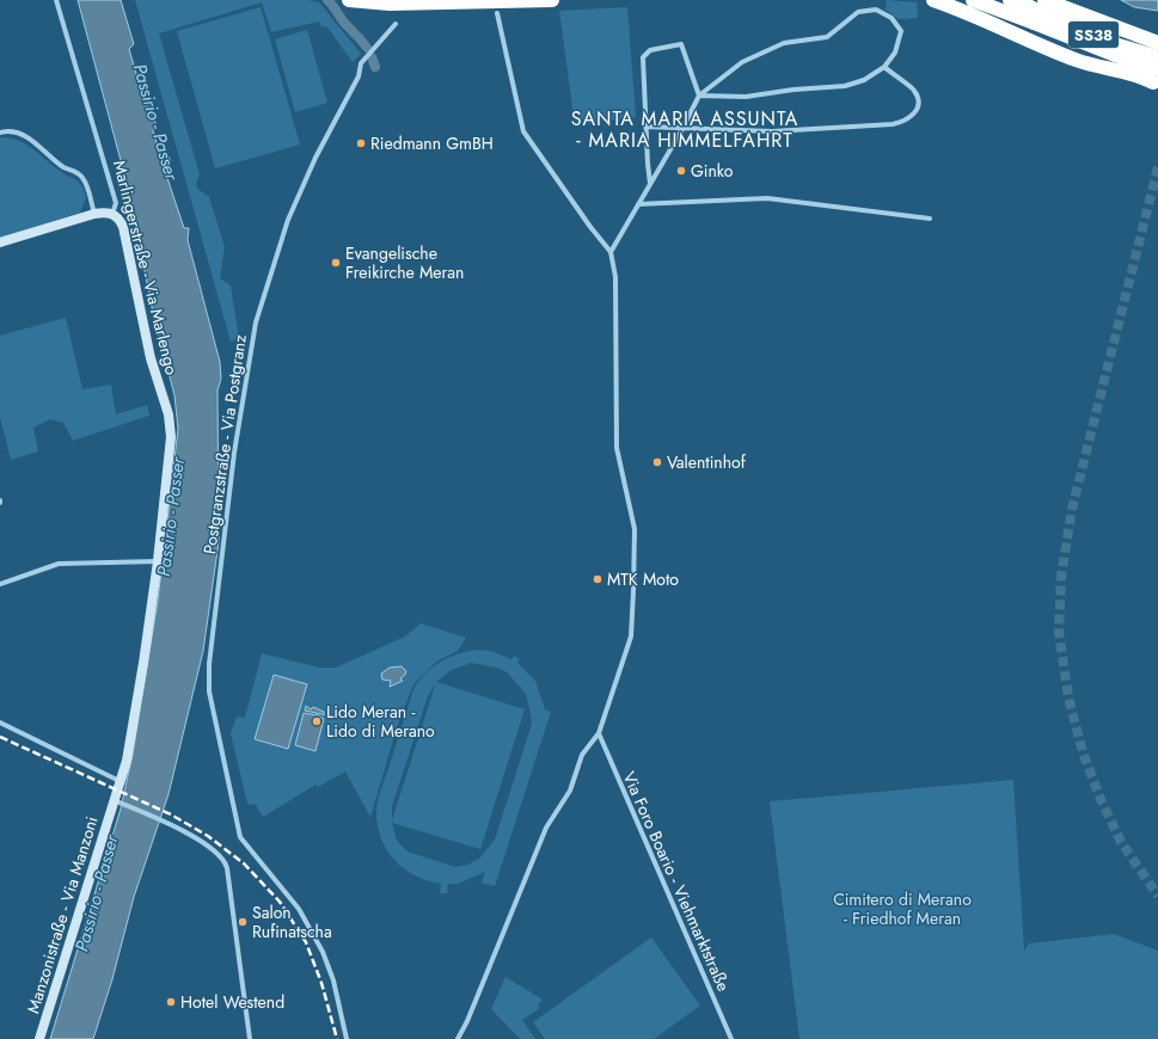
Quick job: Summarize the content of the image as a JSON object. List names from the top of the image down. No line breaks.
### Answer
{"streets":{"highway":["SS38"],"street":["Marlingerstraße - Via Marlengo","Postgranzstraße - Via Postgranz","Via Foro Boario - Viehmarktstraße","Manzonistraße - Via Manzoni"]},"crossings":[["Marlingerstraße - Via Marlengo","Manzonistraße - Via Manzoni"]],"districts":["SANTA MARIA ASSUNTA - MARIA HIMMELFAHRT"],"water":["Passirio - Passer"],"parks":["Cimitero di Merano - Friedhof Meran"],"places":["Riedmann GmBH","Ginko","Evangelische Freikirche Meran","Valentinhof","MTK Moto","Lido Meran - Lido di Merano","Salon Rufinatscha","Hotel Westend"]}
